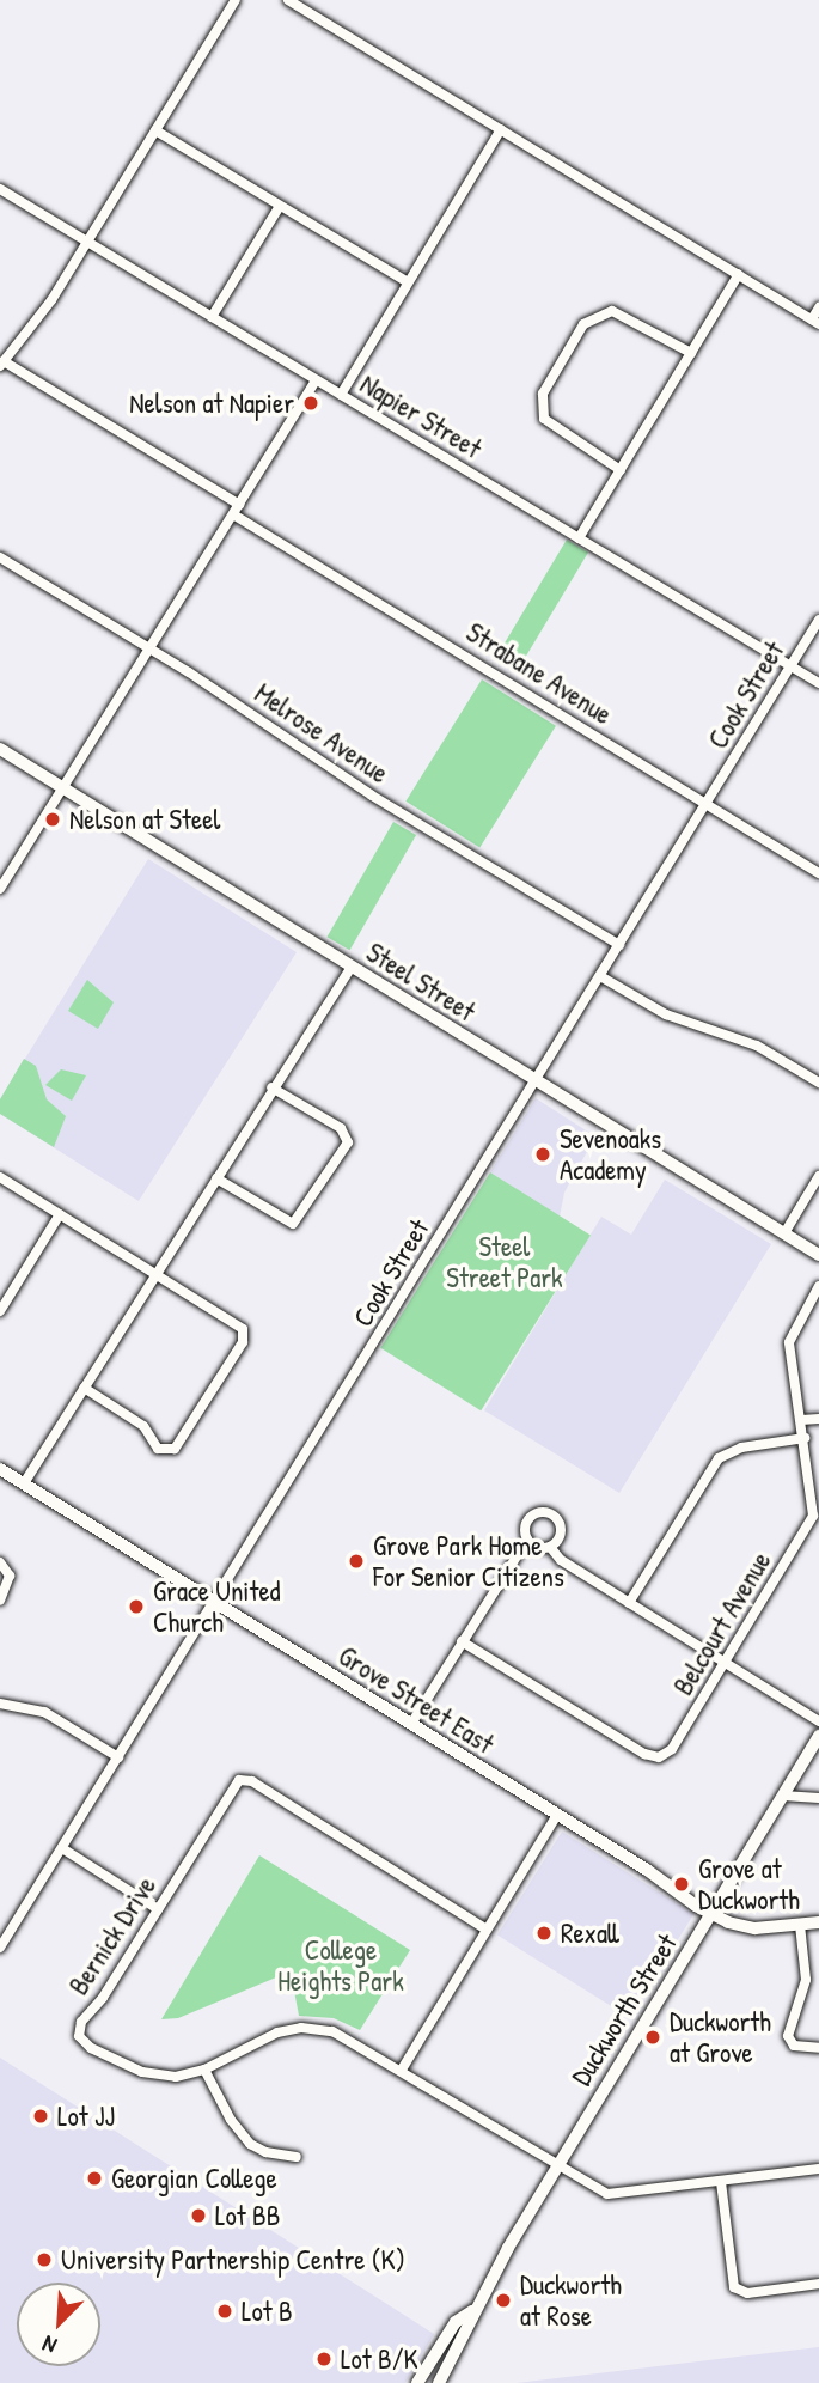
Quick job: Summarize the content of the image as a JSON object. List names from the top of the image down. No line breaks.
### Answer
{"streets":{"main road":["Duckworth Street"],"street":["Napier Street","Strabane Avenue","Cook Street","Melrose Avenue","Steel Street","Belcourt Avenue","Grove Street East","Bernick Drive"]},"crossings":[["Napier Street","Cook Street"],["Strabane Avenue","Cook Street"],["Cook Street","Melrose Avenue"],["Cook Street","Steel Street"],["Cook Street","Grove Street East"],["Grove Street East","Duckworth Street"],["Bernick Drive","Duckworth Street"]],"parks":["Steel Street Park","College Heights Park"],"places":["Nelson at Napier","Nelson at Steel","Sevenoaks Academy","Grove Park Home For Senior Citizens","Grace United Church","Grove at Duckworth","Rexall","Duckworth at Grove","Lot JJ","Georgian College","Lot BB","University Partnership Centre (K)","Duckworth at Rose","Lot B","Lot B/K"],"north":"bottom left"}
